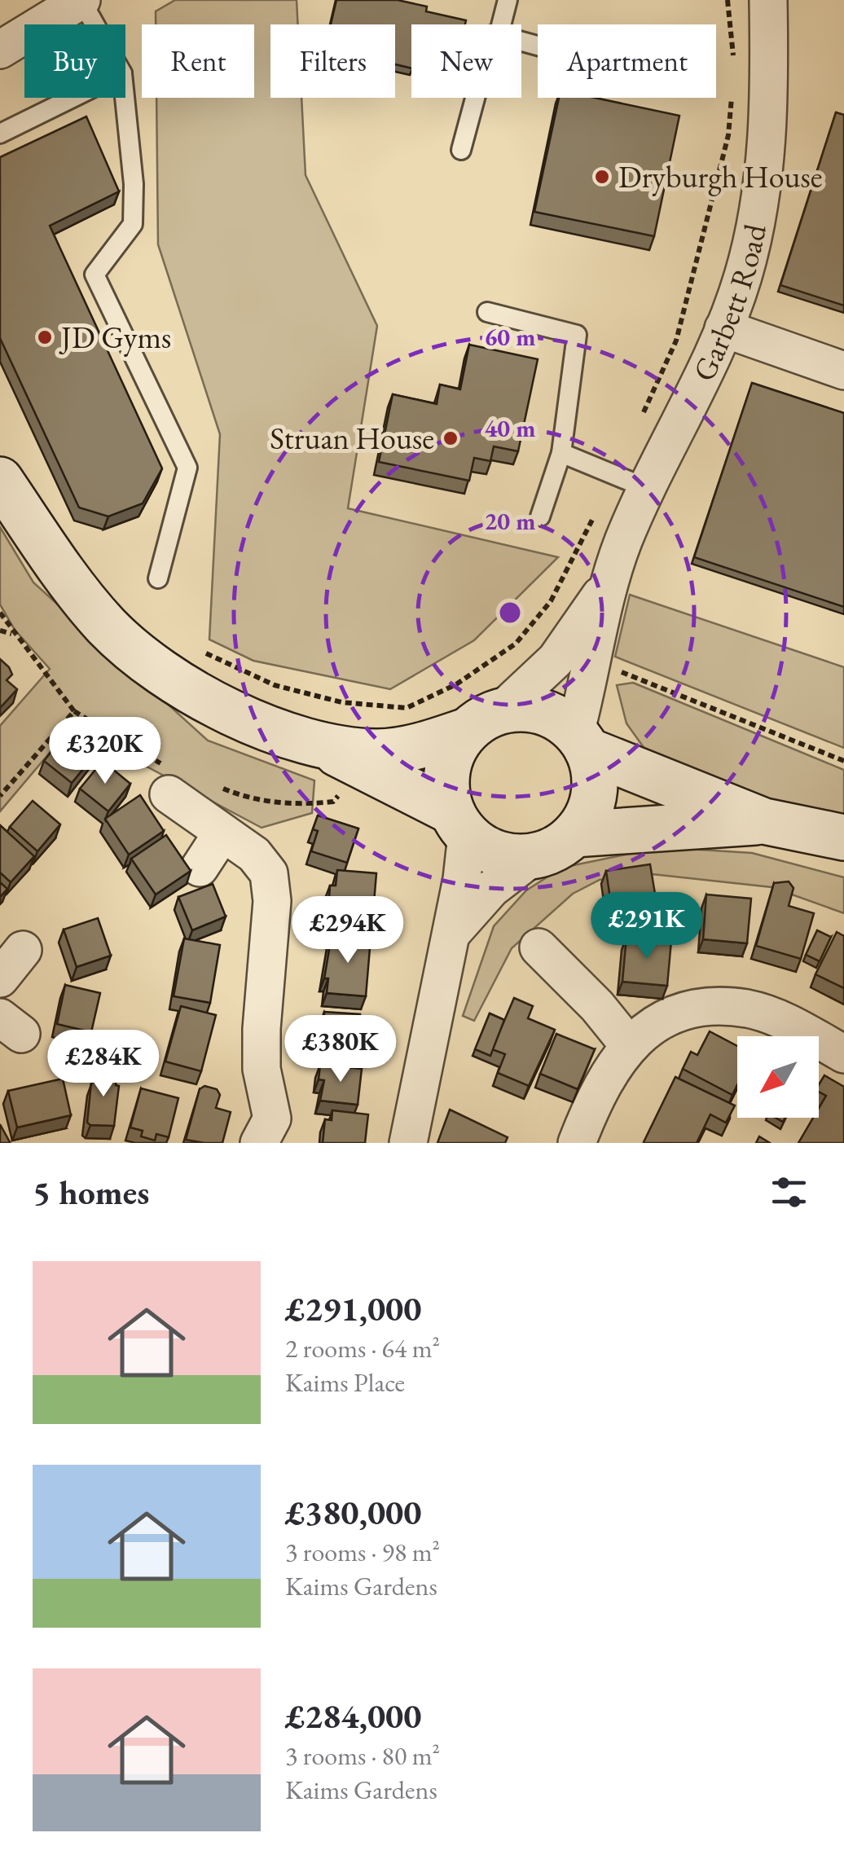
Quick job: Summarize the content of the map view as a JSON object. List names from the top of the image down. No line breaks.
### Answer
{"streets":{"street":["Garbett Road"]},"places":["Dryburgh House","JD Gyms","Struan House"],"north":"bottom left","page":{"chip":["Buy","Rent","Filters","New","Apartment"],"price":["£320K","£291K","£294K","£380K","£284K"],"heading":"5 homes","list":[{"name":"£291,000","note":"2 rooms · 64 m² · Kaims Place"},{"name":"£380,000","note":"3 rooms · 98 m² · Kaims Gardens"},{"name":"£284,000","note":"3 rooms · 80 m² · Kaims Gardens"}]},"rings":["60 m","40 m","20 m"]}
